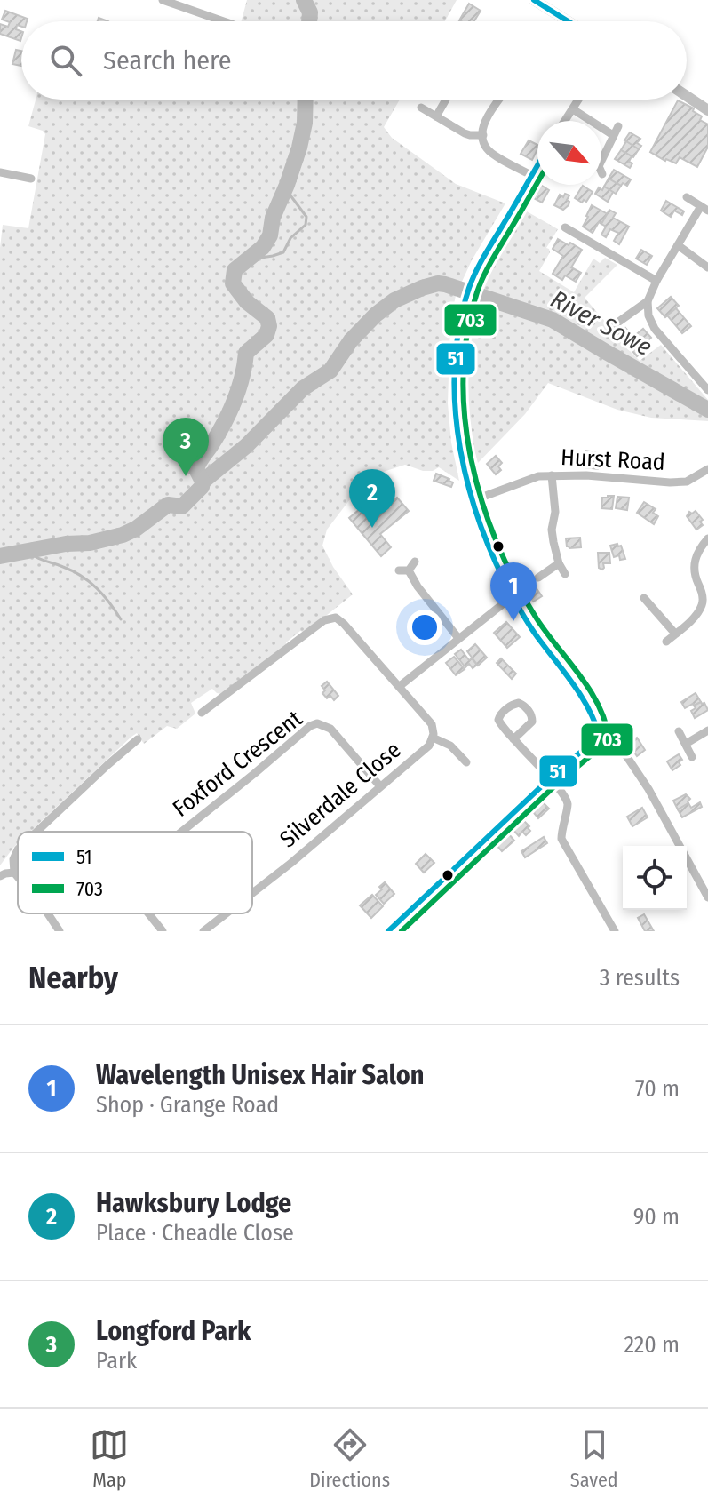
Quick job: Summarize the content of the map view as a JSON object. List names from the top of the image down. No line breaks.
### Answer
{"streets":{"street":["Hurst Road","Foxford Crescent","Silverdale Close"]},"crossings":[["Foxford Crescent","Silverdale Close"]],"water":["River Sowe"],"lines":["transit line 51","transit line 703"],"legend":["51","703"],"north":"bottom right","page":{"search":"Search here","pins":["3","2","1"],"heading":["Nearby","3 results"],"list":[{"mark":"1","name":"Wavelength Unisex Hair Salon","note":"Shop · Grange Road","value":"70 m"},{"mark":"2","name":"Hawksbury Lodge","note":"Place · Cheadle Close","value":"90 m"},{"mark":"3","name":"Longford Park","note":"Park","value":"220 m"}],"nav":["Map","Directions","Saved"]}}
